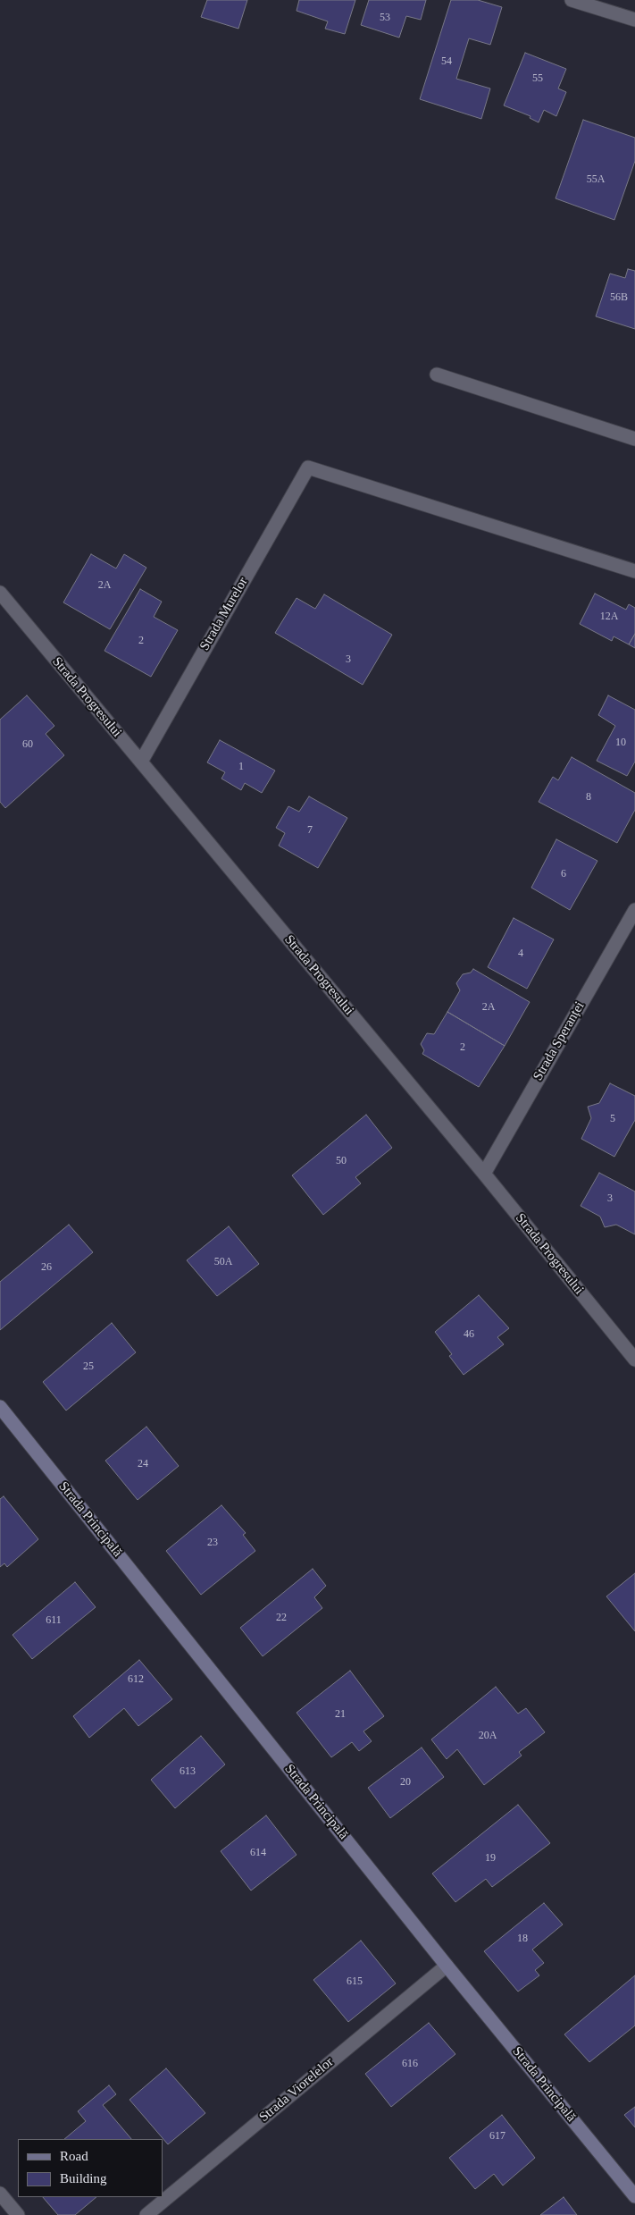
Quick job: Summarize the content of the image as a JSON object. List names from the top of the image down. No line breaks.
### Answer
{"streets":{"main road":["Strada Principală"],"street":["Strada Murelor","Strada Progresului","Strada Speranței","Strada Viorelelor"]},"crossings":[["Strada Murelor","Strada Progresului"],["Strada Progresului","Strada Speranței"],["Strada Principală","Strada Viorelelor"]],"house_numbers":["53","54","55","55A","56B","2A","12A","2","3","10","60","1","8","7","6","4","2A","2","5","50","3","50A","26","46","25","24","23","22","611","612","21","20A","613","20","614","19","18","615","616","617"],"legend":["Road","Building"]}
